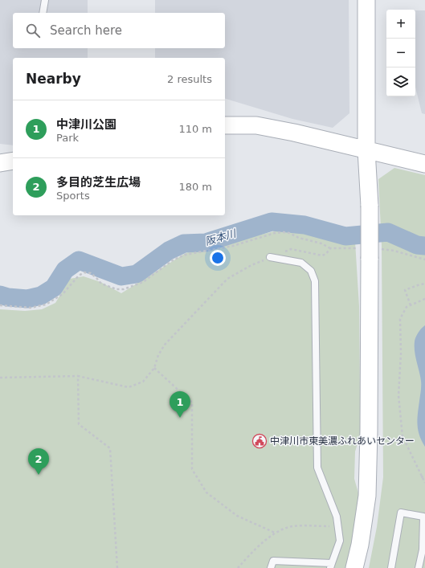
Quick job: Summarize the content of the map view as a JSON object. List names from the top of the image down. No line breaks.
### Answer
{"water":["阪本川"],"places":{"public building":["中津川市東美濃ふれあいセンター"]},"page":{"map_buttons":["+","−"],"search":"Search here","heading":["Nearby","2 results"],"list":[{"mark":"1","name":"中津川公園","note":"Park","value":"110 m"},{"mark":"2","name":"多目的芝生広場","note":"Sports","value":"180 m"}],"pins":["1","2"]}}
